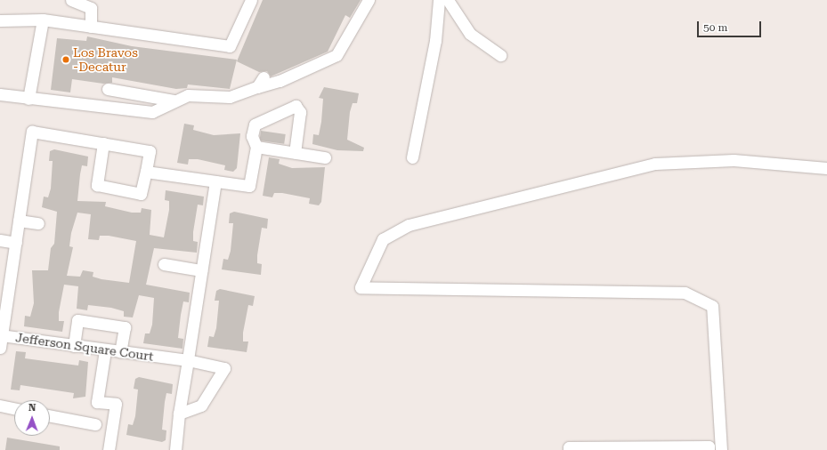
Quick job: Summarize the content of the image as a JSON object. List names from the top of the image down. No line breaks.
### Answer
{"streets":{"street":["Jefferson Square Court"]},"places":["Los Bravos -Decatur"],"scale_bar":"50 m","north":"top"}
